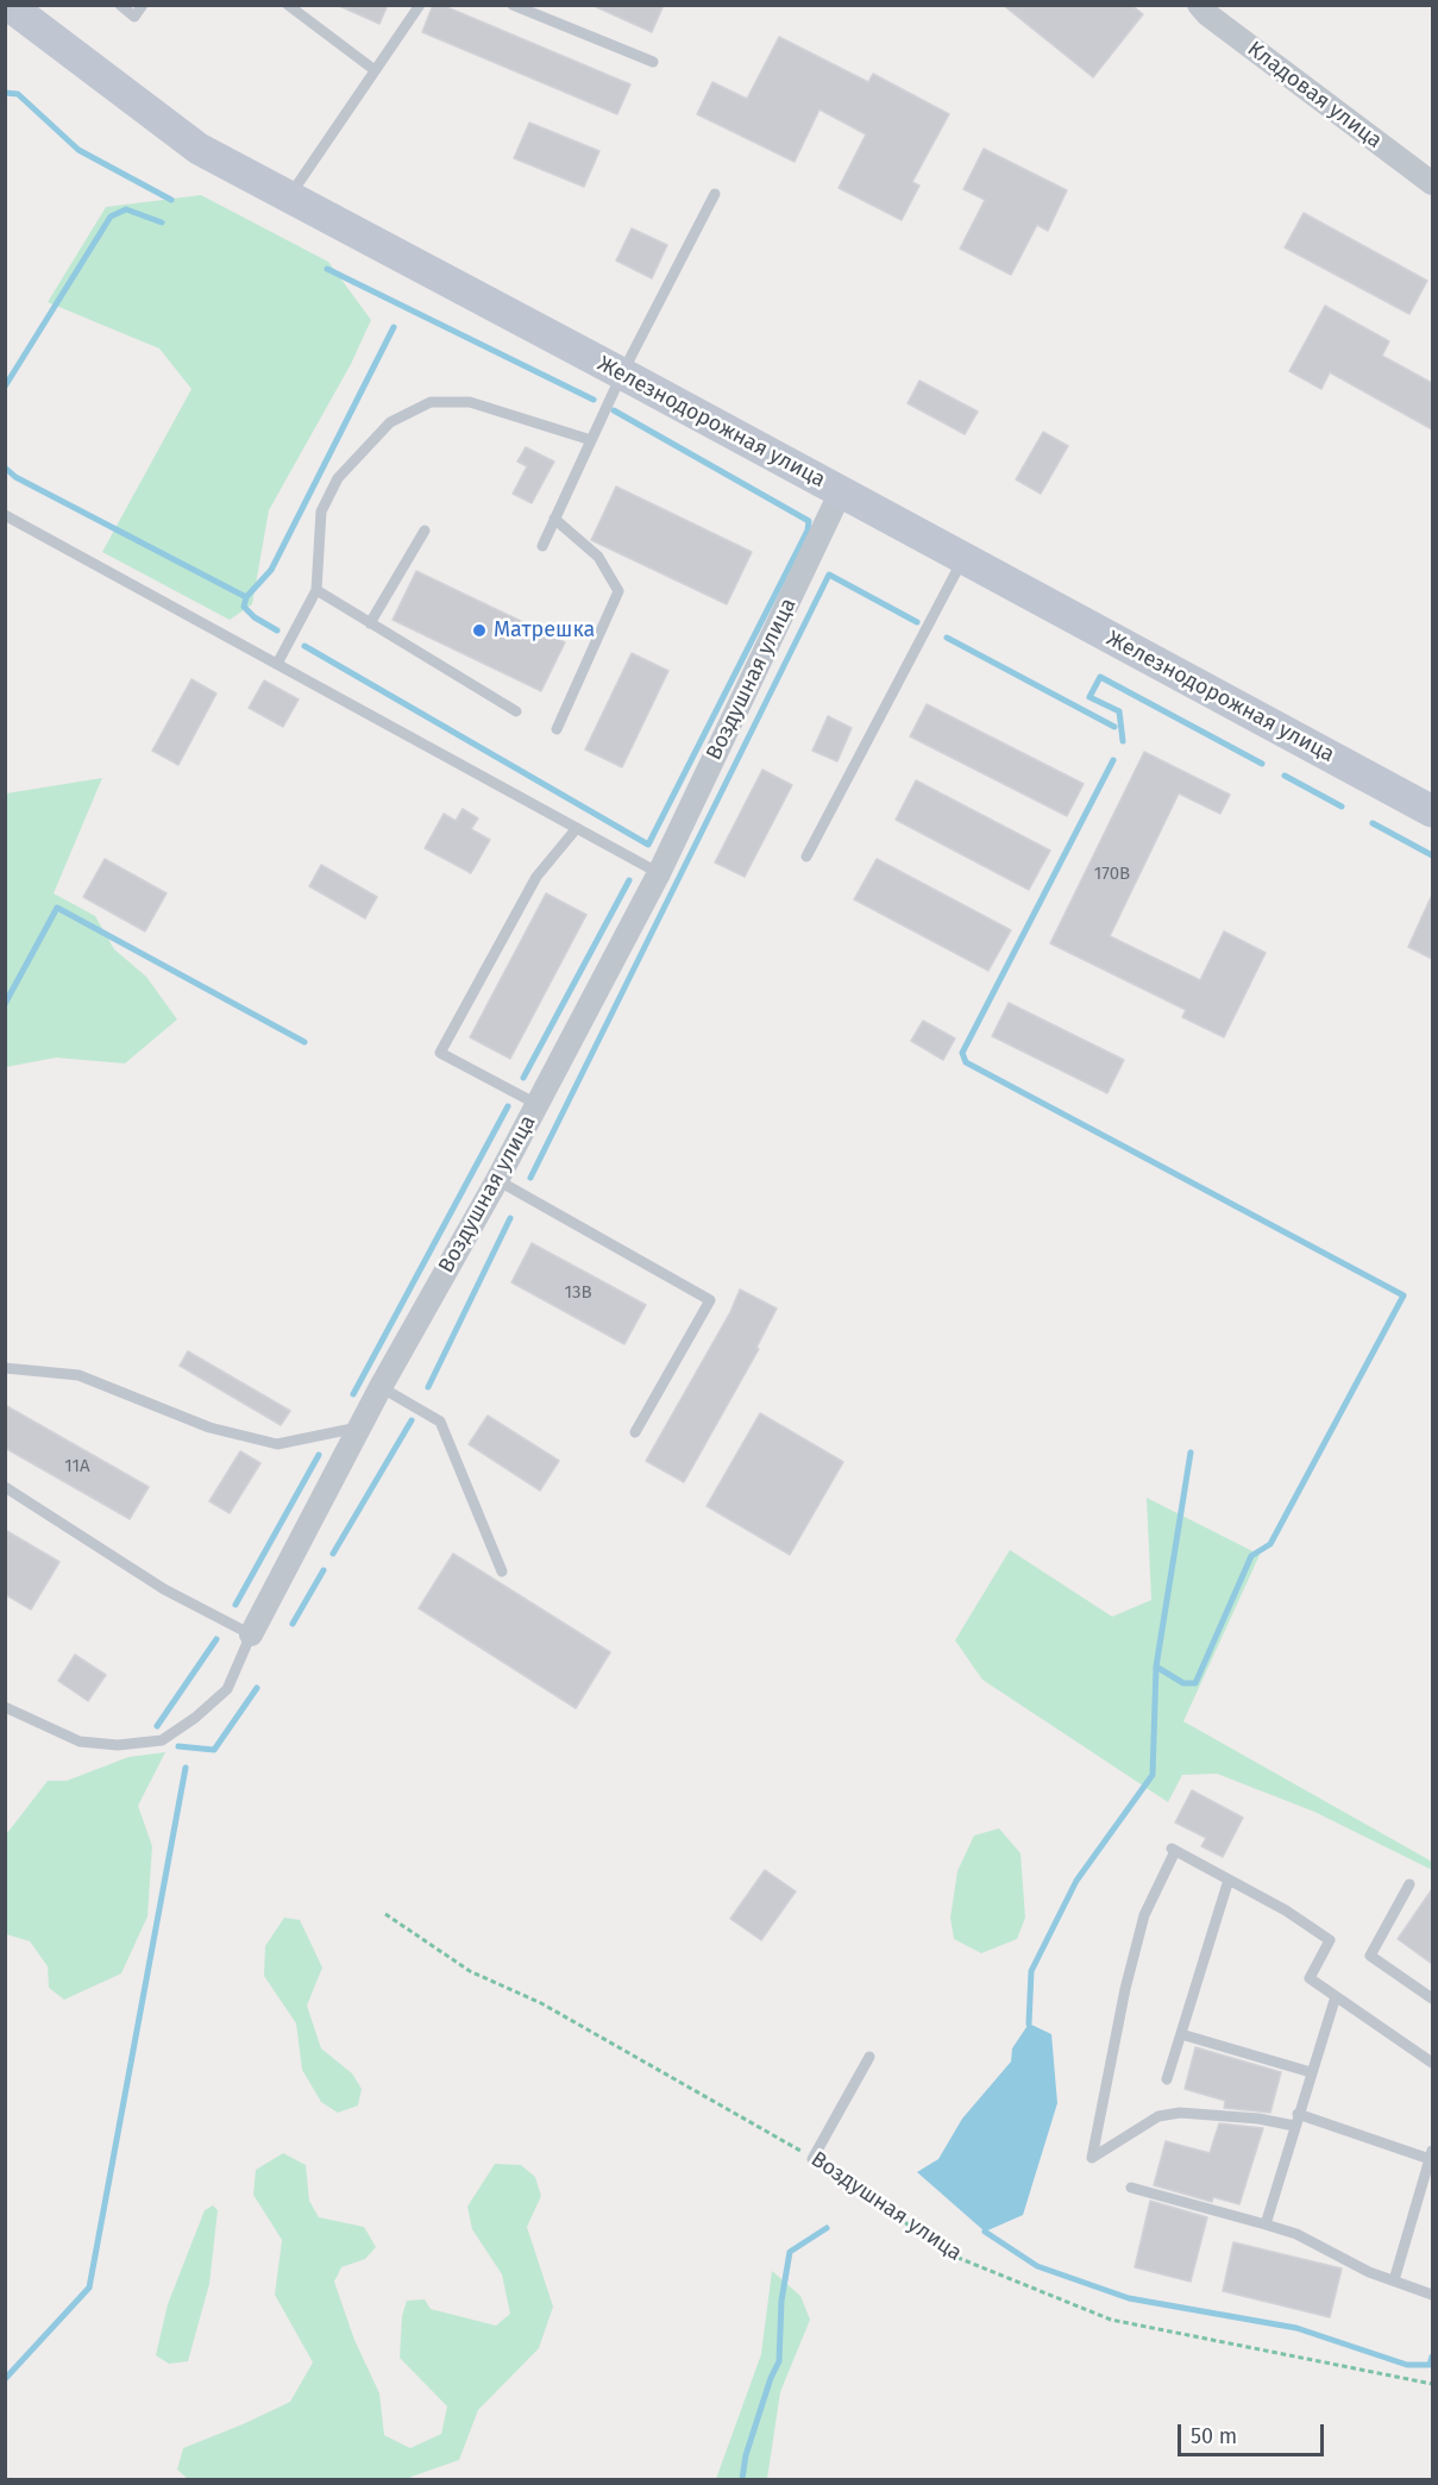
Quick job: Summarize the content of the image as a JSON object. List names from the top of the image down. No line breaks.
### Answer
{"streets":{"main road":["Железнодорожная улица"],"street":["Кладовая улица","Воздушная улица"]},"crossings":[["Железнодорожная улица","Воздушная улица"]],"places":["Матрешка"],"house_numbers":["170В","13В","11А"],"scale_bar":"50 m"}
